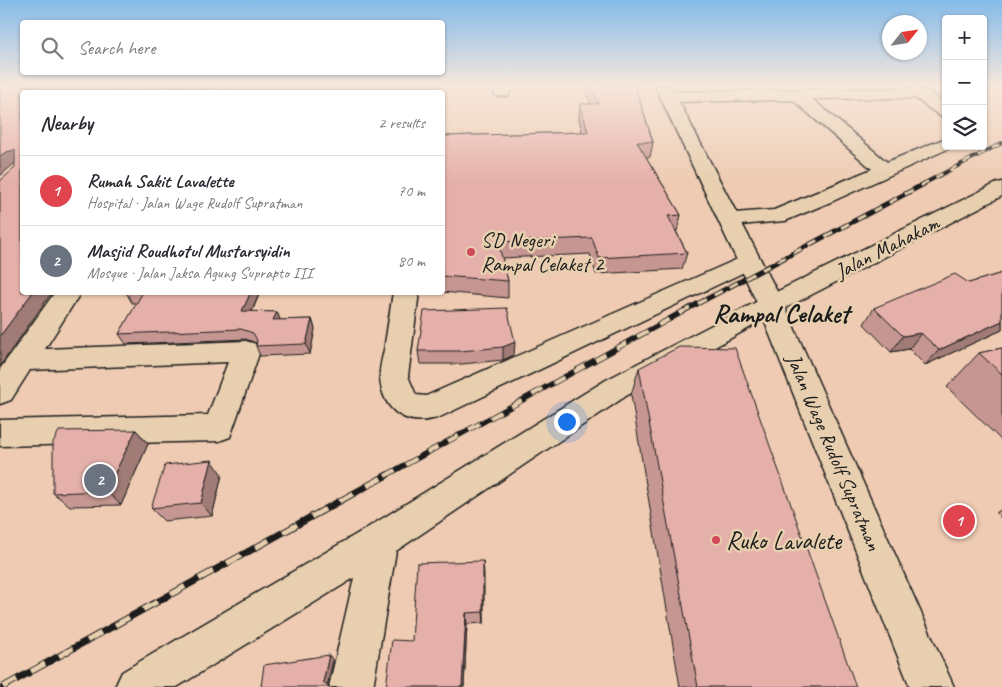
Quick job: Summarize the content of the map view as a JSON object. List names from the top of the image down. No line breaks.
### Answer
{"streets":{"street":["Jalan Mahakam","Jalan Wage Rudolf Supratman"]},"crossings":[["Jalan Mahakam","Jalan Wage Rudolf Supratman"]],"districts":["Rampal Celaket"],"places":["SD Negeri Rampal Celaket 2","Ruko Lavalete"],"north":"top right","page":{"map_buttons":["+","−"],"search":"Search here","heading":["Nearby","2 results"],"list":[{"mark":"1","name":"Rumah Sakit Lavalette","note":"Hospital · Jalan Wage Rudolf Supratman","value":"70 m"},{"mark":"2","name":"Masjid Roudhotul Mustarsyidin","note":"Mosque · Jalan Jaksa Agung Suprapto III","value":"80 m"}],"pins":["2","1"]}}
